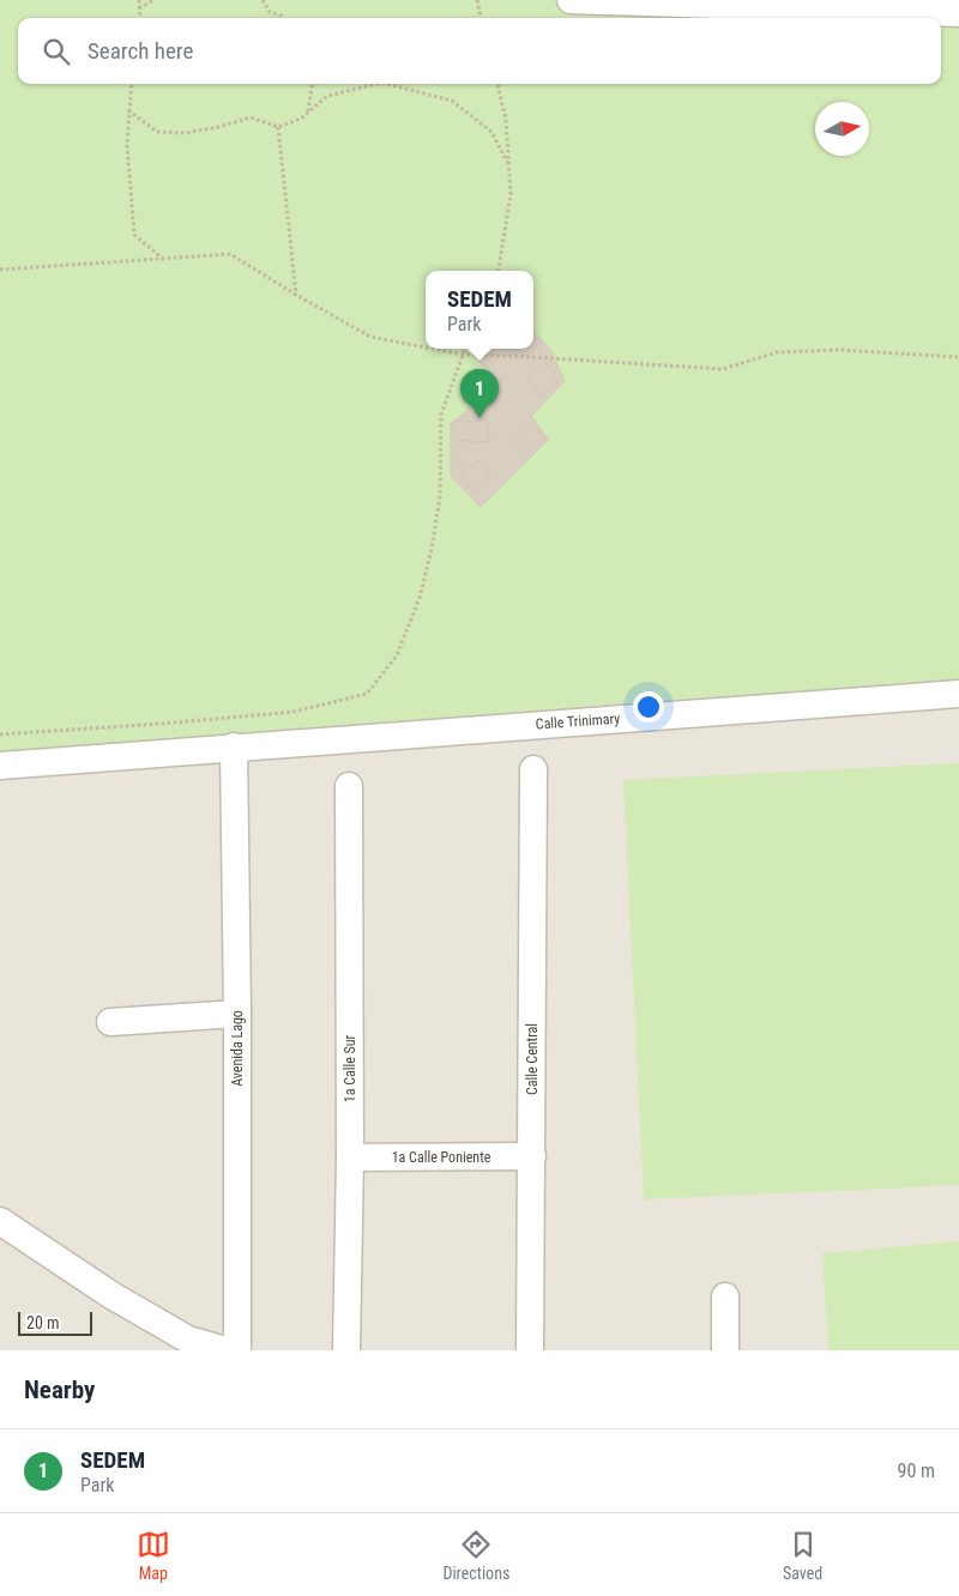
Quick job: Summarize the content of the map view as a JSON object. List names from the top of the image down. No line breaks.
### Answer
{"streets":{"street":["Calle Trinimary","Avenida Lago","Calle Central","1a Calle Sur","1a Calle Poniente"]},"crossings":[["Calle Trinimary","Avenida Lago"],["Calle Central","1a Calle Poniente"],["1a Calle Sur","1a Calle Poniente"]],"scale_bar":"20 m","north":"right","page":{"search":"Search here","popup":["SEDEM","Park"],"pins":"1","scale":"20 m","heading":"Nearby","list":[{"mark":"1","name":"SEDEM","note":"Park","value":"90 m"}],"nav":["Map","Directions","Saved"]}}
